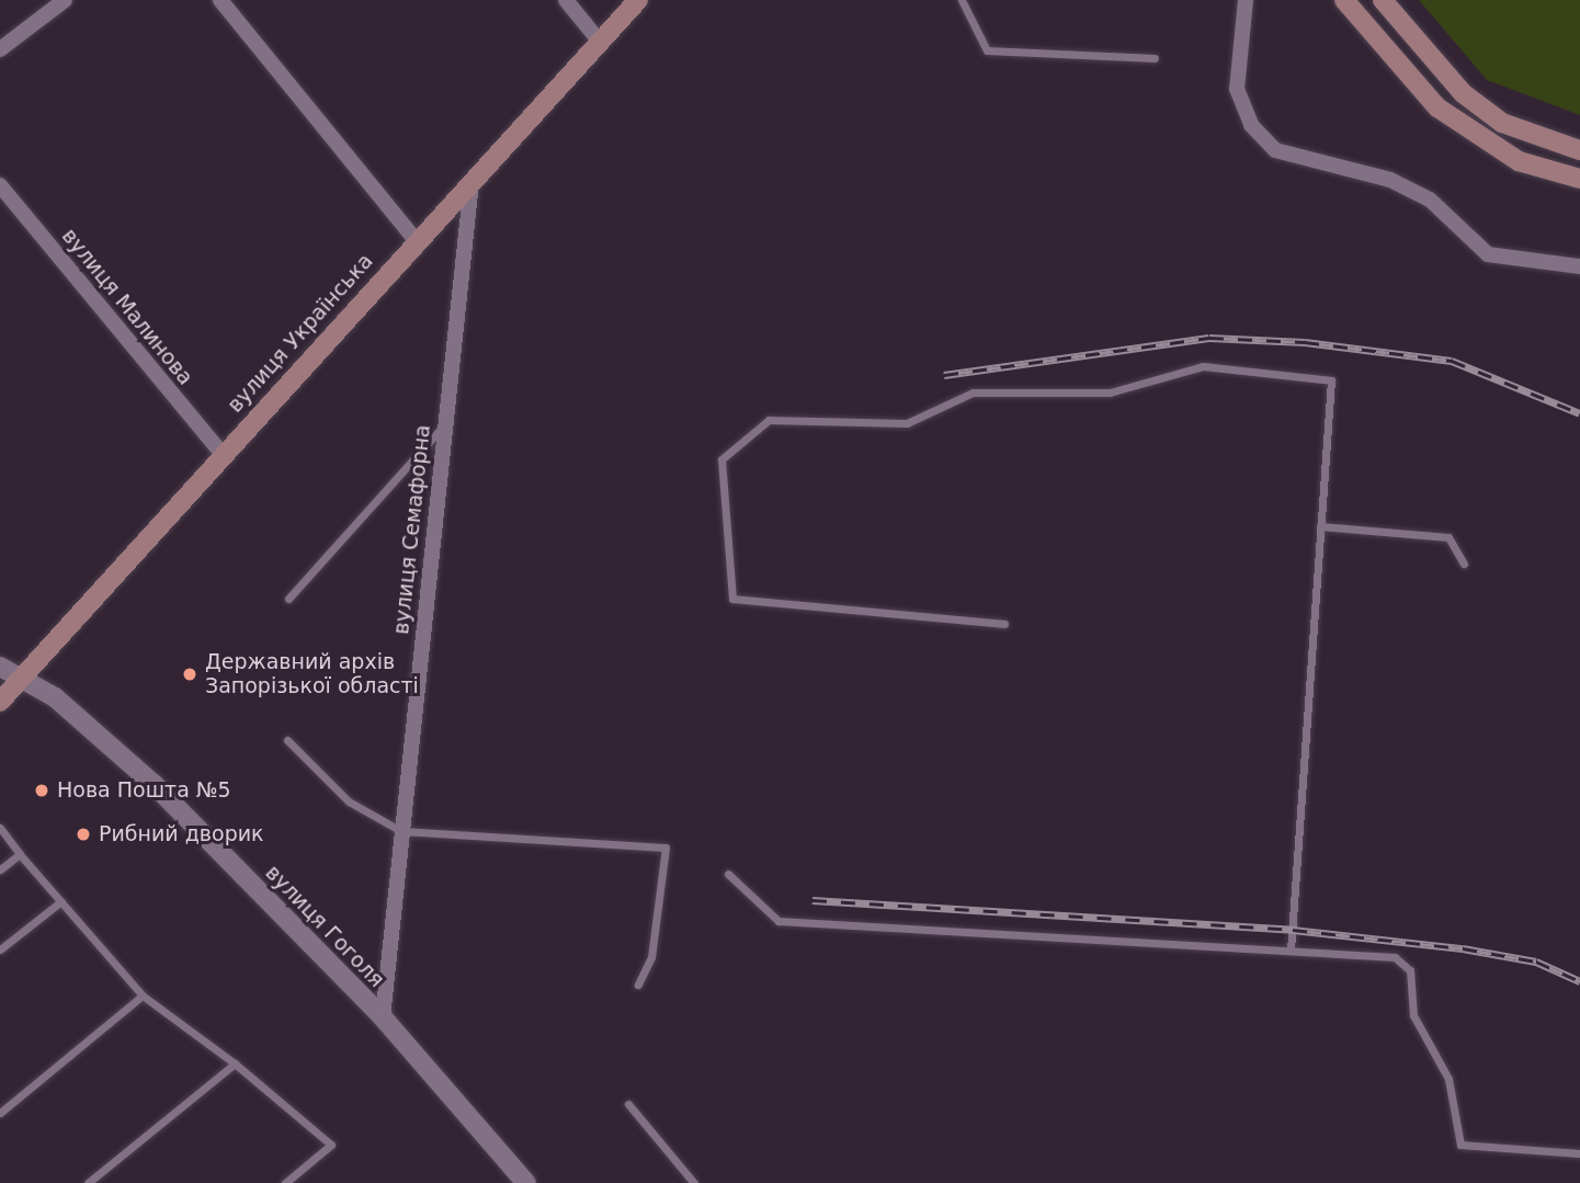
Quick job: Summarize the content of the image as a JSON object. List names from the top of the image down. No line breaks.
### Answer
{"streets":{"main road":["вулиця Українська"],"street":["вулиця Малинова","вулиця Семафорна","вулиця Гоголя"]},"crossings":[["вулиця Малинова","вулиця Українська"],["вулиця Українська","вулиця Семафорна"],["вулиця Українська","вулиця Гоголя"],["вулиця Семафорна","вулиця Гоголя"]],"places":["Державний архів Запорізької області","Нова Пошта №5","Рибний дворик"]}
